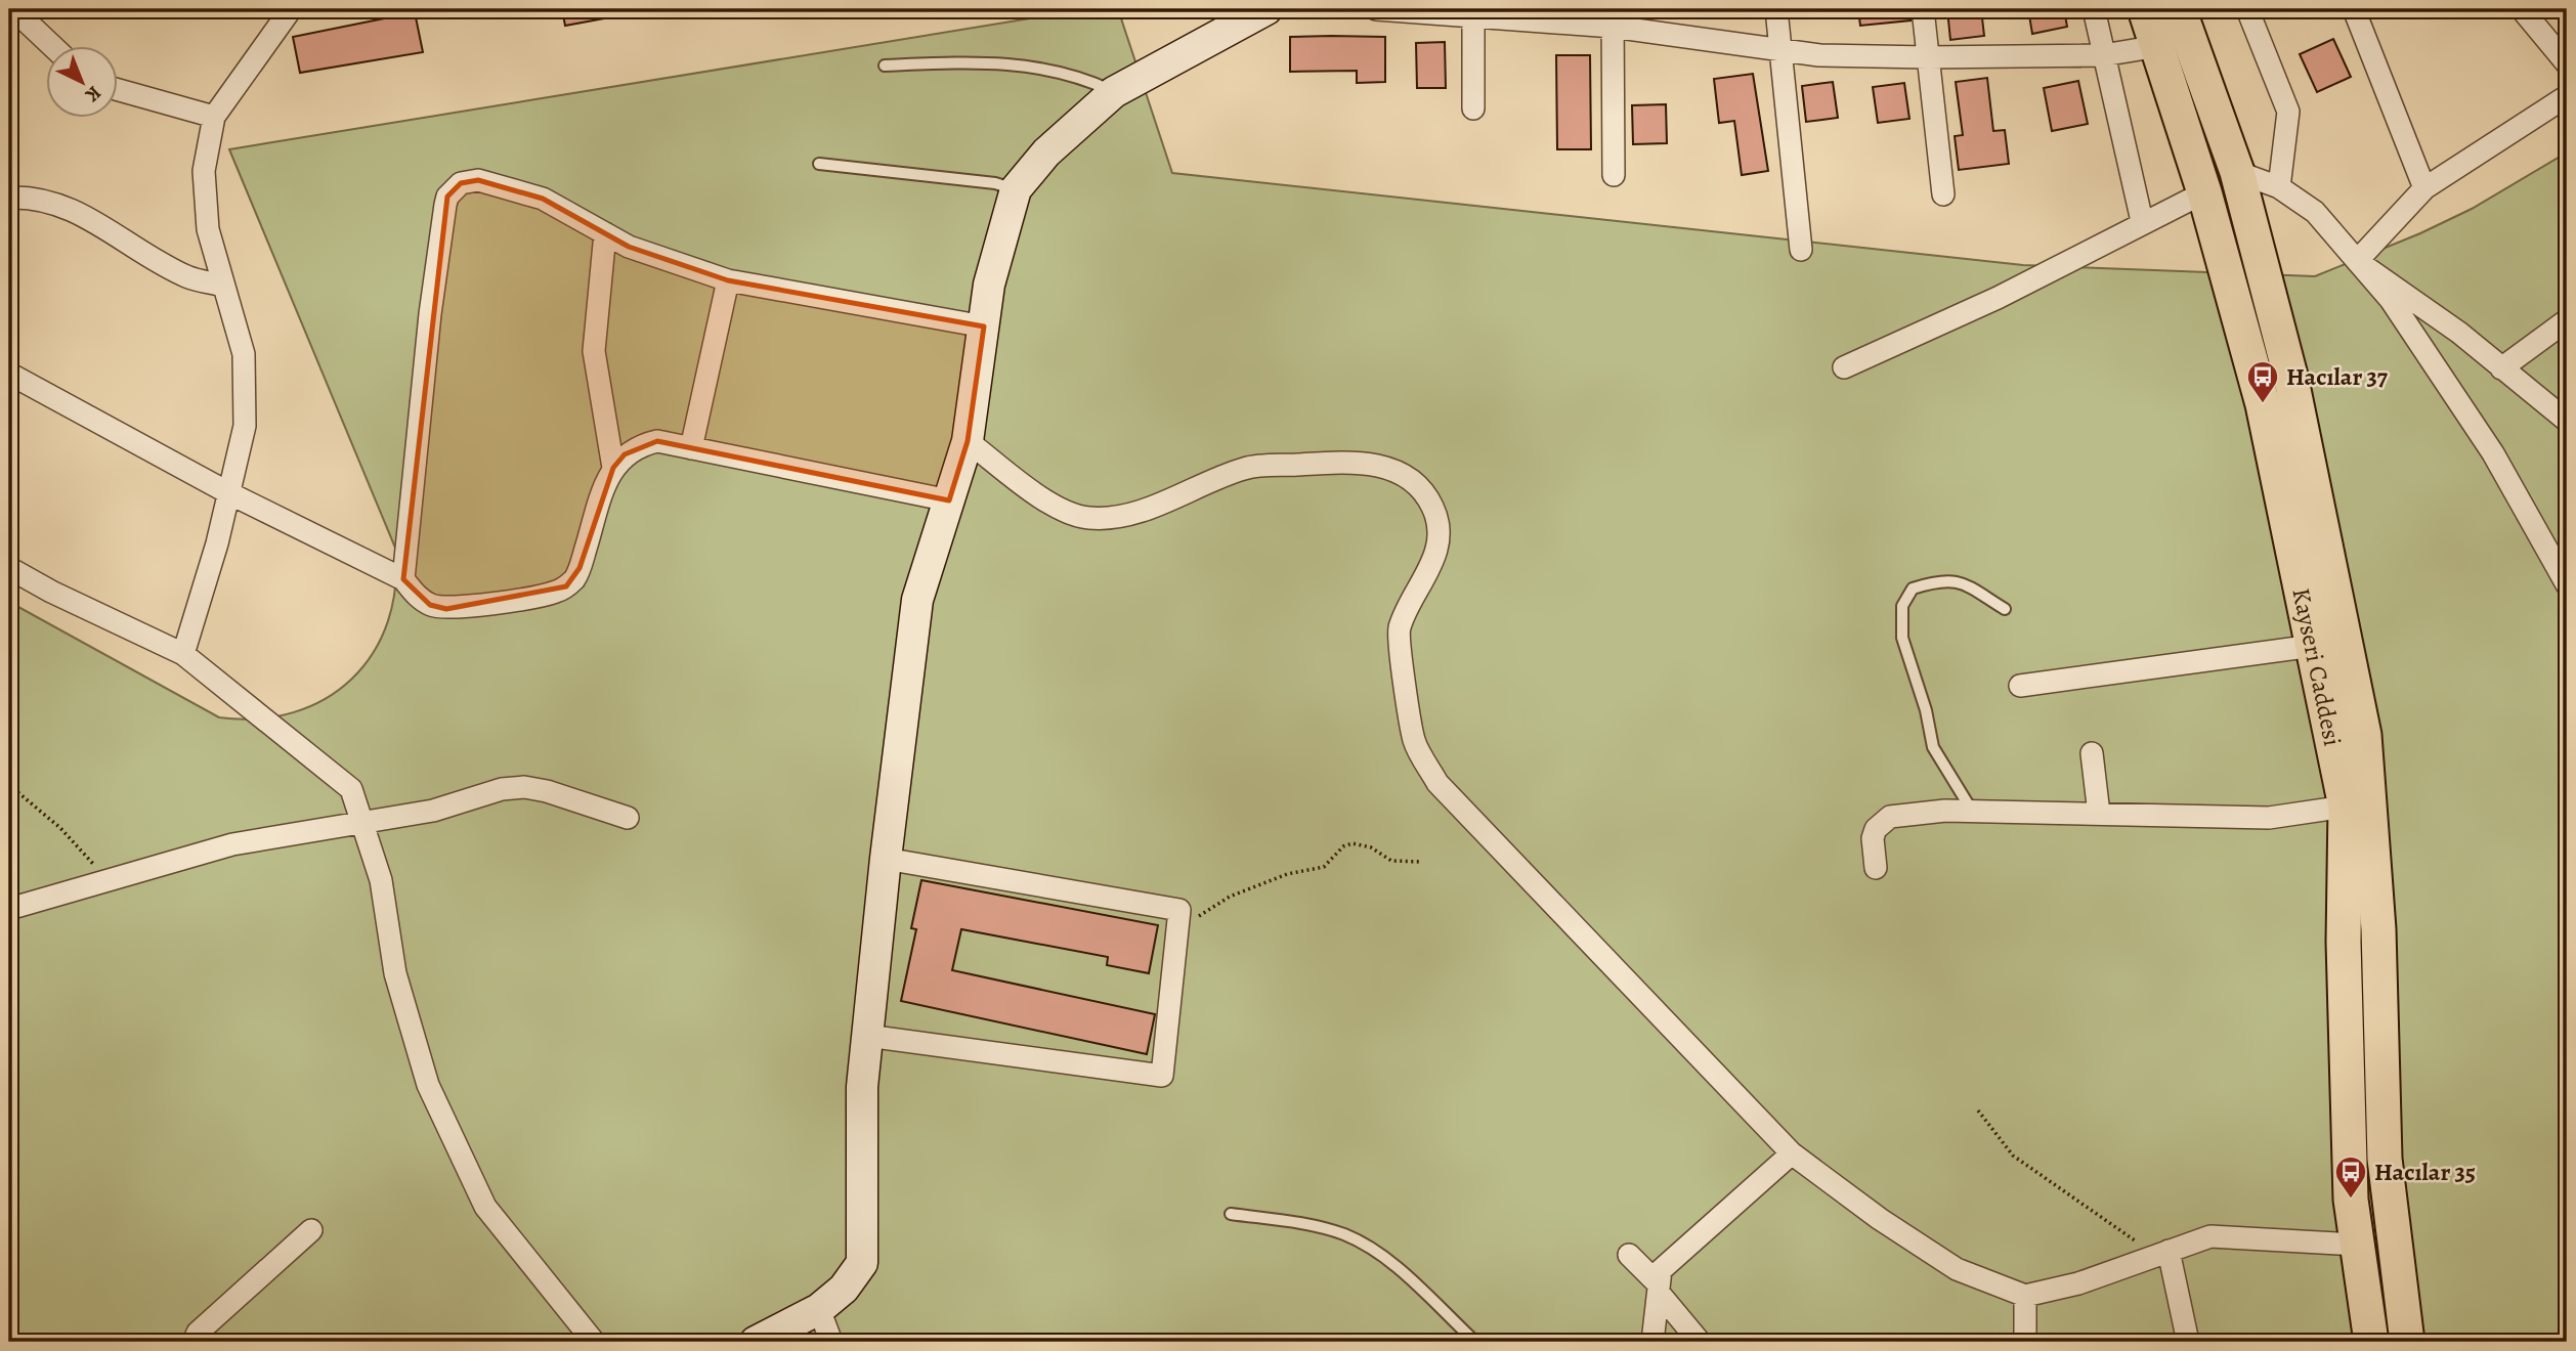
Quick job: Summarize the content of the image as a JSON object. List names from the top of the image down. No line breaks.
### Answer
{"streets":{"main road":["Kayseri Caddesi"]},"places":{"bus stop":["Hacılar 37","Hacılar 35"]},"north":"bottom right"}
